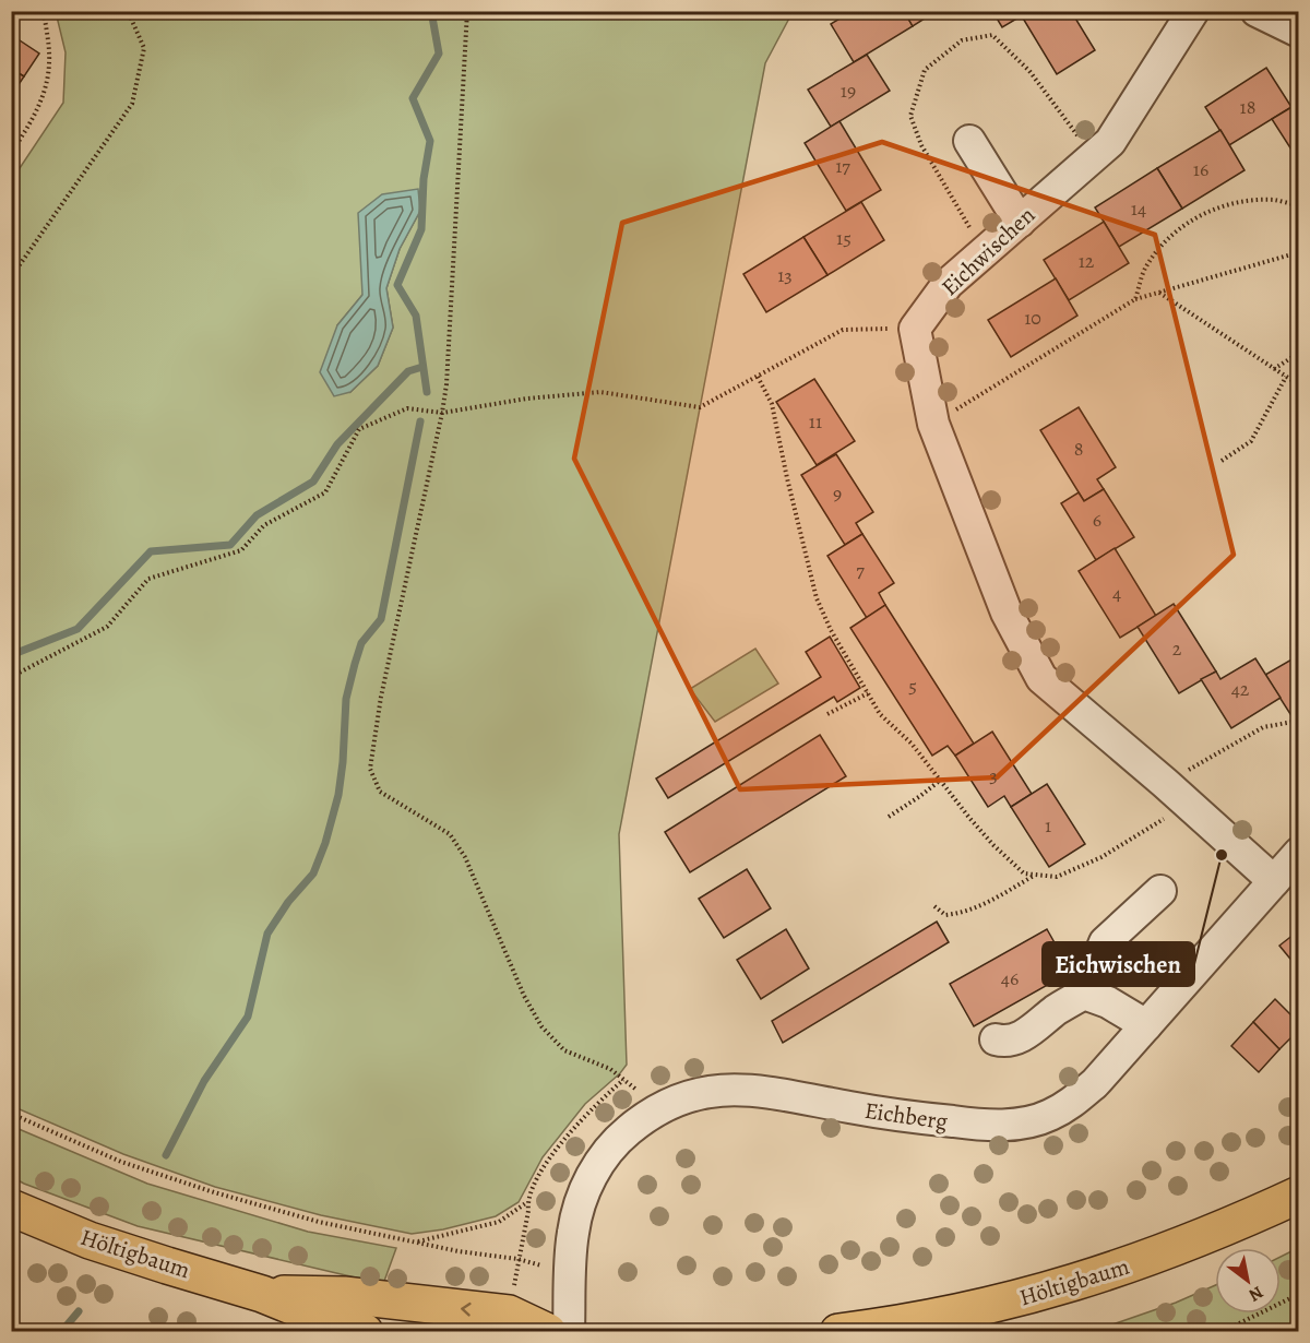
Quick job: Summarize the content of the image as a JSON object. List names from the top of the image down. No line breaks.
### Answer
{"streets":{"main road":["Höltigbaum"],"street":["Eichwischen","Eichberg"]},"places":["Eichwischen"],"house_numbers":["19","18","17","16","14","15","12","13","10","11","8","9","6","7","4","2","5","42","3","1","46"],"north":"bottom right"}
